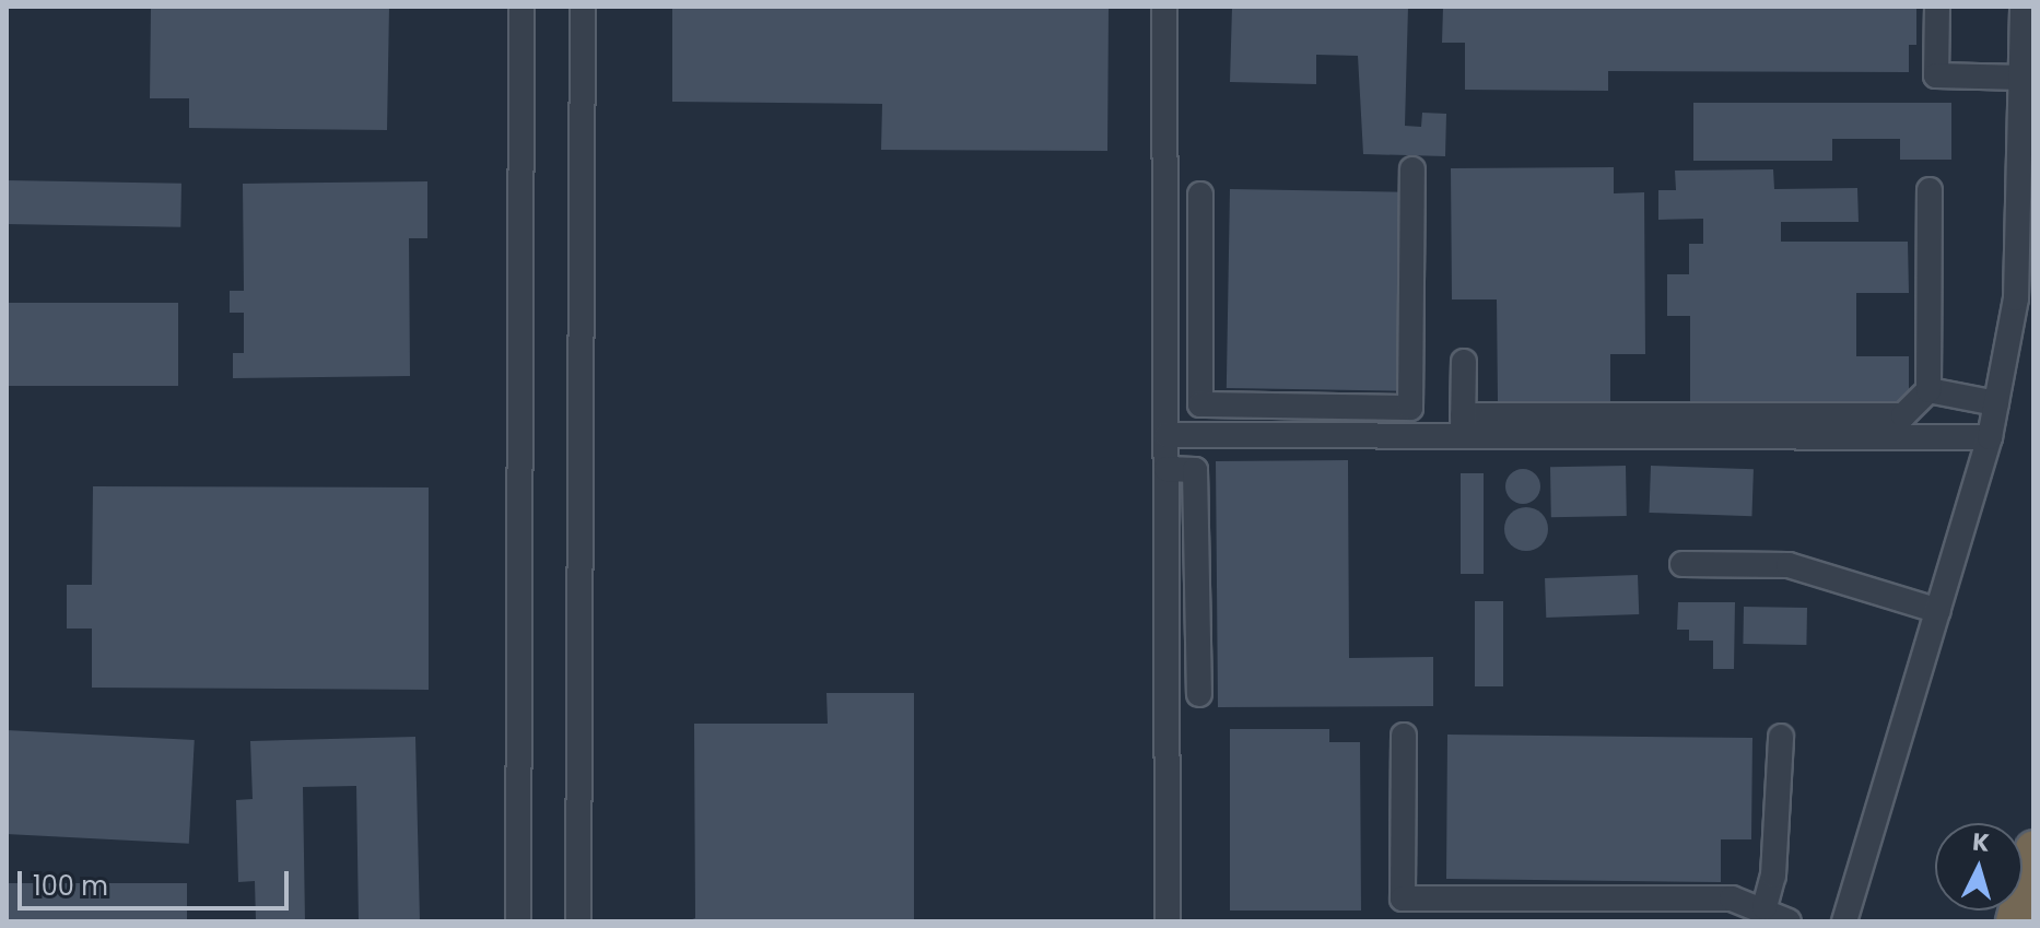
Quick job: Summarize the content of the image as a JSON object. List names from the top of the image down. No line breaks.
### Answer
{"scale_bar":"100 m","north":"top"}
